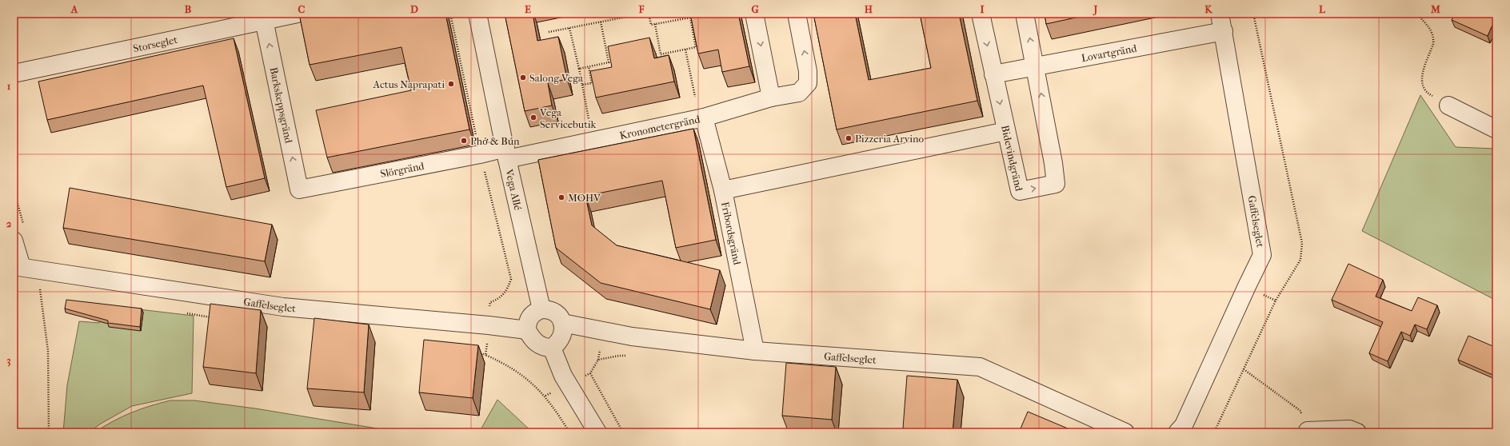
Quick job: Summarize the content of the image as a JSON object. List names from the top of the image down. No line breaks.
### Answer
{"streets":{"street":["Storseglet","Lovartgränd","Barkskeppsgränd","Kronometergränd","Bidevindgränd","Slörgränd","Vega Allé","Gaffelseglet","Fribordsgränd"]},"crossings":[["Storseglet","Barkskeppsgränd"],["Lovartgränd","Bidevindgränd"],["Lovartgränd","Gaffelseglet"],["Barkskeppsgränd","Slörgränd"],["Kronometergränd","Slörgränd"],["Kronometergränd","Vega Allé"],["Kronometergränd","Fribordsgränd"],["Slörgränd","Vega Allé"],["Vega Allé","Gaffelseglet"],["Gaffelseglet","Fribordsgränd"]],"one_way":["Barkskeppsgränd"],"places":["Salong Vega","Actus Naprapati","Vega Servicebutik","Pizzeria Arvino","Phở & Bún","MOHV"],"grid":{"columns":["A","B","C","D","E","F","G","H","I","J","K","L","M"],"rows":["1","2","3"]}}
